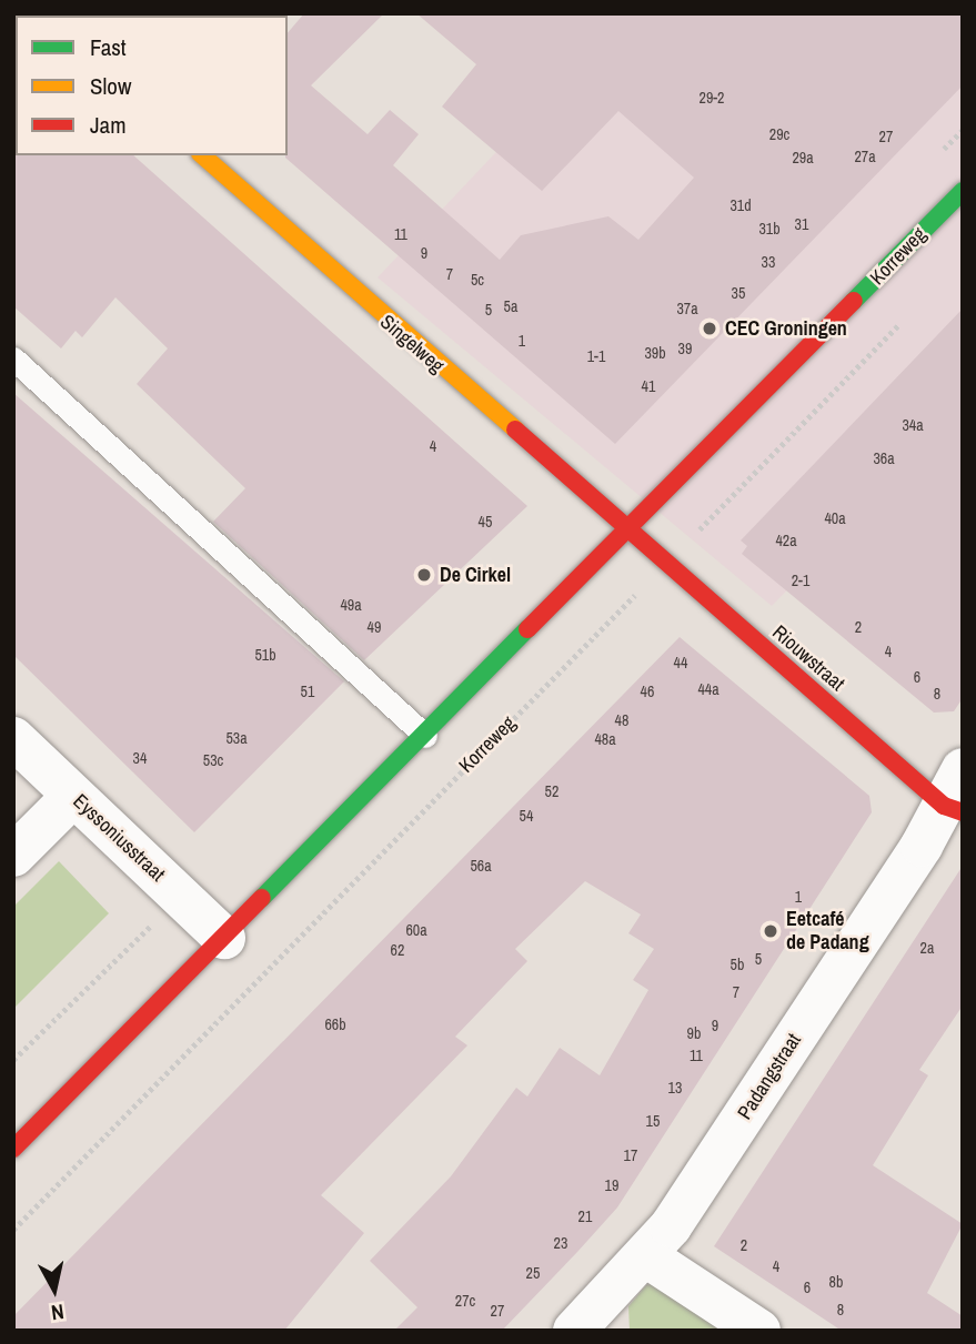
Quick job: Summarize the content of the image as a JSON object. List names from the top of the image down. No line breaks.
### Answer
{"streets":{"street":["Korreweg","Singelweg","Riouwstraat","Eyssoniusstraat","Padangstraat"]},"crossings":[["Korreweg","Singelweg"],["Korreweg","Riouwstraat"],["Korreweg","Eyssoniusstraat"],["Singelweg","Riouwstraat"],["Riouwstraat","Padangstraat"]],"places":["CEC Groningen","De Cirkel","Eetcafé de Padang"],"house_numbers":["29-2","29c","27","27a","29a","31d","31","31b","11","9","33","7","5c","35","5a","37a","5","1","39","39b","1-1","41","34a","4","36a","40a","45","42a","2-1","49a","49","2","4","51b","44","6","44a","51","46","8","48","53a","48a","34","53c","52","54","56a","1","60a","2a","62","5","5b","7","66b","9","9b","11","13","15","17","19","21","23","2","4","25","8b","6","27c","8","27"],"legend":["Fast","Slow","Jam"],"north":"bottom"}
